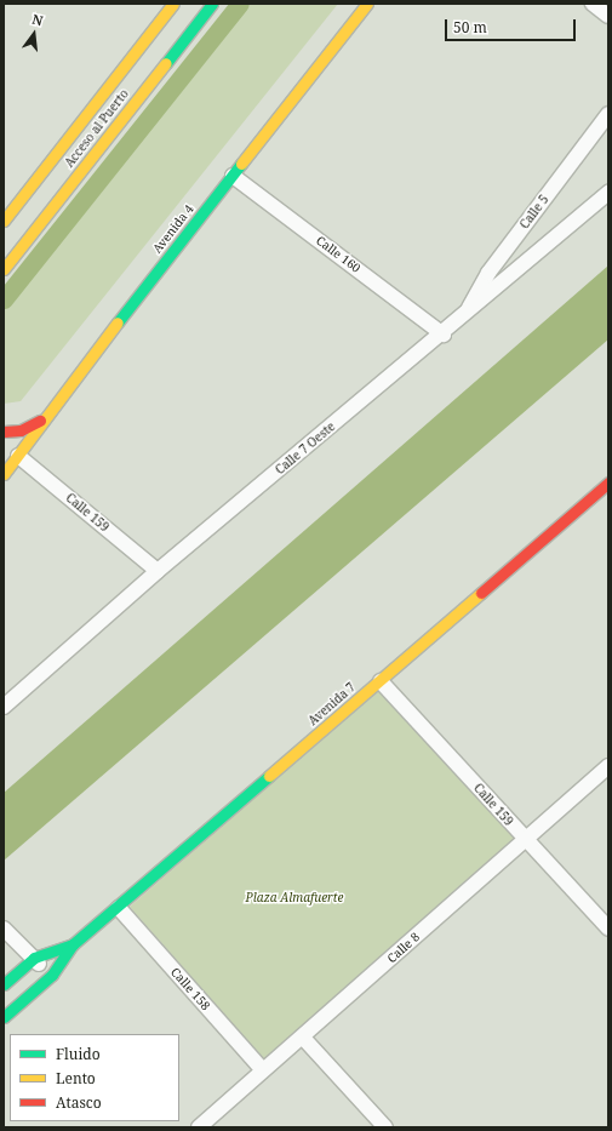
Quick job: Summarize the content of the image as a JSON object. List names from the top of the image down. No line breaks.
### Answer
{"streets":{"main road":["Acceso al Puerto","Avenida 4","Avenida 7"],"street":["Calle 5","Calle 160","Calle 7 Oeste","Calle 159","Calle 8","Calle 158"]},"crossings":[["Calle 5","Calle 7 Oeste"],["Avenida 4","Calle 160"],["Avenida 4","Calle 159"],["Calle 160","Calle 7 Oeste"],["Calle 7 Oeste","Calle 159"],["Calle 159","Avenida 7"],["Calle 159","Calle 8"],["Avenida 7","Calle 158"],["Calle 8","Calle 158"]],"parks":["Plaza Almafuerte"],"legend":["Fluido","Lento","Atasco"],"scale_bar":"50 m","north":"top"}
